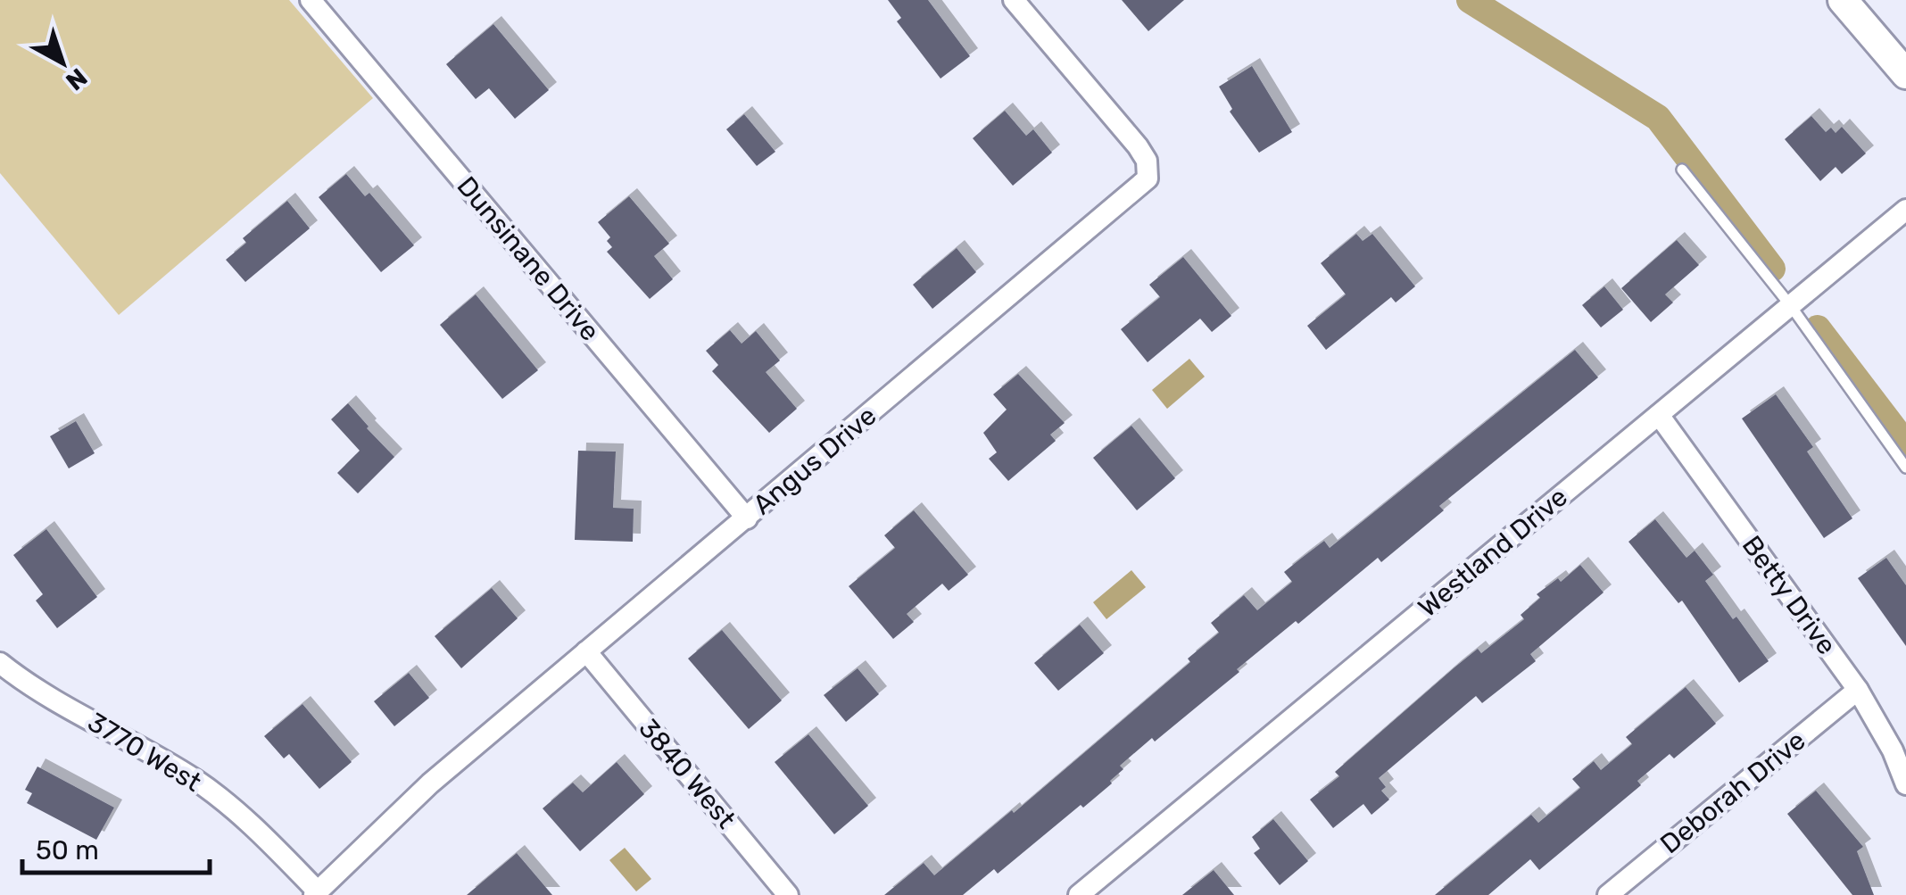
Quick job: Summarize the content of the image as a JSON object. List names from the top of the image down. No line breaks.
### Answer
{"streets":{"street":["Dunsinane Drive","Angus Drive","Westland Drive","Betty Drive","3770 West","3840 West","Deborah Drive"]},"crossings":[["Dunsinane Drive","Angus Drive"],["Angus Drive","3770 West"],["Angus Drive","3840 West"],["Westland Drive","Betty Drive"],["Betty Drive","Deborah Drive"]],"scale_bar":"50 m","north":"bottom right"}
